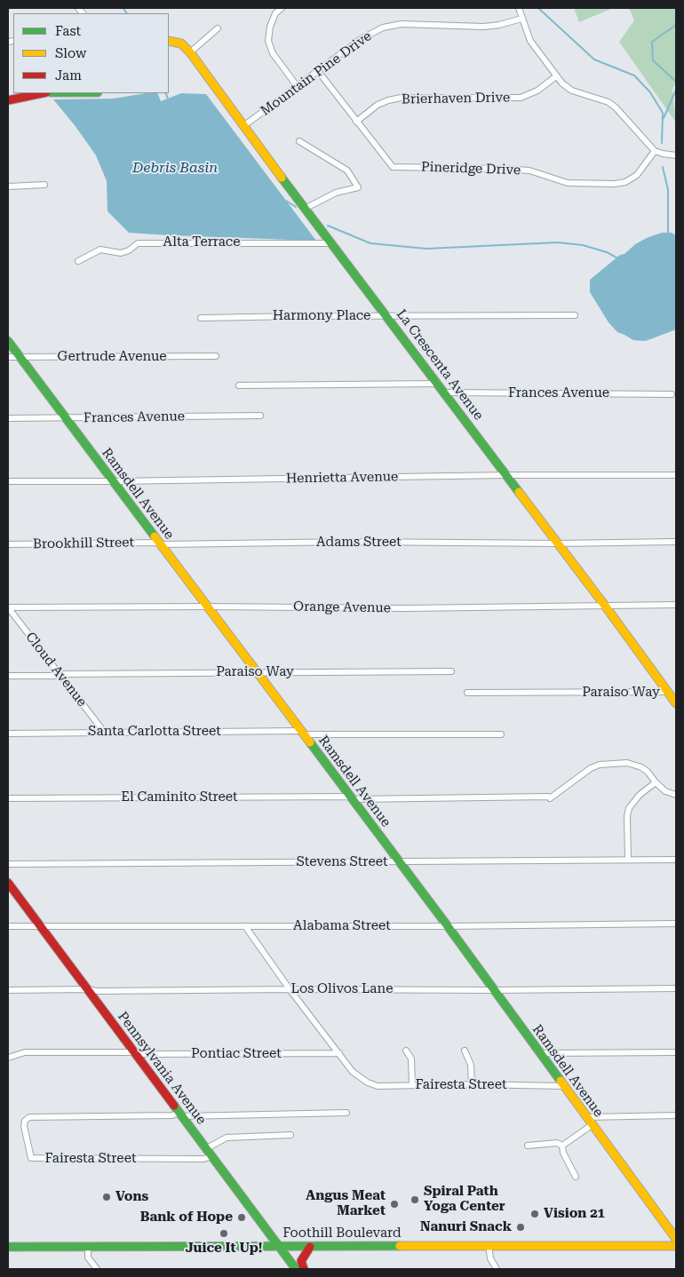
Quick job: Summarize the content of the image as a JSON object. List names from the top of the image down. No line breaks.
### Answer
{"streets":{"street":["Mountain Pine Drive","Brierhaven Drive","Pineridge Drive","Alta Terrace","Harmony Place","Gertrude Avenue","La Crescenta Avenue","Frances Avenue","Henrietta Avenue","Ramsdell Avenue","Adams Street","Brookhill Street","Orange Avenue","Cloud Avenue","Paraiso Way","Santa Carlotta Street","El Caminito Street","Stevens Street","Alabama Street","Los Olivos Lane","Pontiac Street","Pennsylvania Avenue","Fairesta Street","Foothill Boulevard"]},"crossings":[["Mountain Pine Drive","Pineridge Drive"],["Mountain Pine Drive","La Crescenta Avenue"],["Brierhaven Drive","Pineridge Drive"],["Alta Terrace","La Crescenta Avenue"],["Harmony Place","La Crescenta Avenue"],["Gertrude Avenue","Ramsdell Avenue"],["La Crescenta Avenue","Frances Avenue"],["La Crescenta Avenue","Henrietta Avenue"],["La Crescenta Avenue","Adams Street"],["La Crescenta Avenue","Orange Avenue"],["La Crescenta Avenue","Paraiso Way"],["Frances Avenue","Ramsdell Avenue"],["Henrietta Avenue","Ramsdell Avenue"],["Ramsdell Avenue","Adams Street"],["Ramsdell Avenue","Brookhill Street"],["Ramsdell Avenue","Orange Avenue"],["Ramsdell Avenue","Paraiso Way"],["Ramsdell Avenue","Santa Carlotta Street"],["Ramsdell Avenue","El Caminito Street"],["Ramsdell Avenue","Stevens Street"],["Ramsdell Avenue","Alabama Street"],["Ramsdell Avenue","Los Olivos Lane"],["Ramsdell Avenue","Fairesta Street"],["Adams Street","Brookhill Street"],["Orange Avenue","Cloud Avenue"],["Cloud Avenue","Paraiso Way"],["Cloud Avenue","Santa Carlotta Street"],["Alabama Street","Pennsylvania Avenue"],["Los Olivos Lane","Pennsylvania Avenue"],["Pontiac Street","Pennsylvania Avenue"],["Pontiac Street","Fairesta Street"],["Pennsylvania Avenue","Fairesta Street"],["Pennsylvania Avenue","Foothill Boulevard"]],"water":["Debris Basin"],"places":["Vons","Spiral Path Yoga Center","Angus Meat Market","Vision 21","Bank of Hope","Nanuri Snack","Juice It Up!"],"legend":["Fast","Slow","Jam"]}
